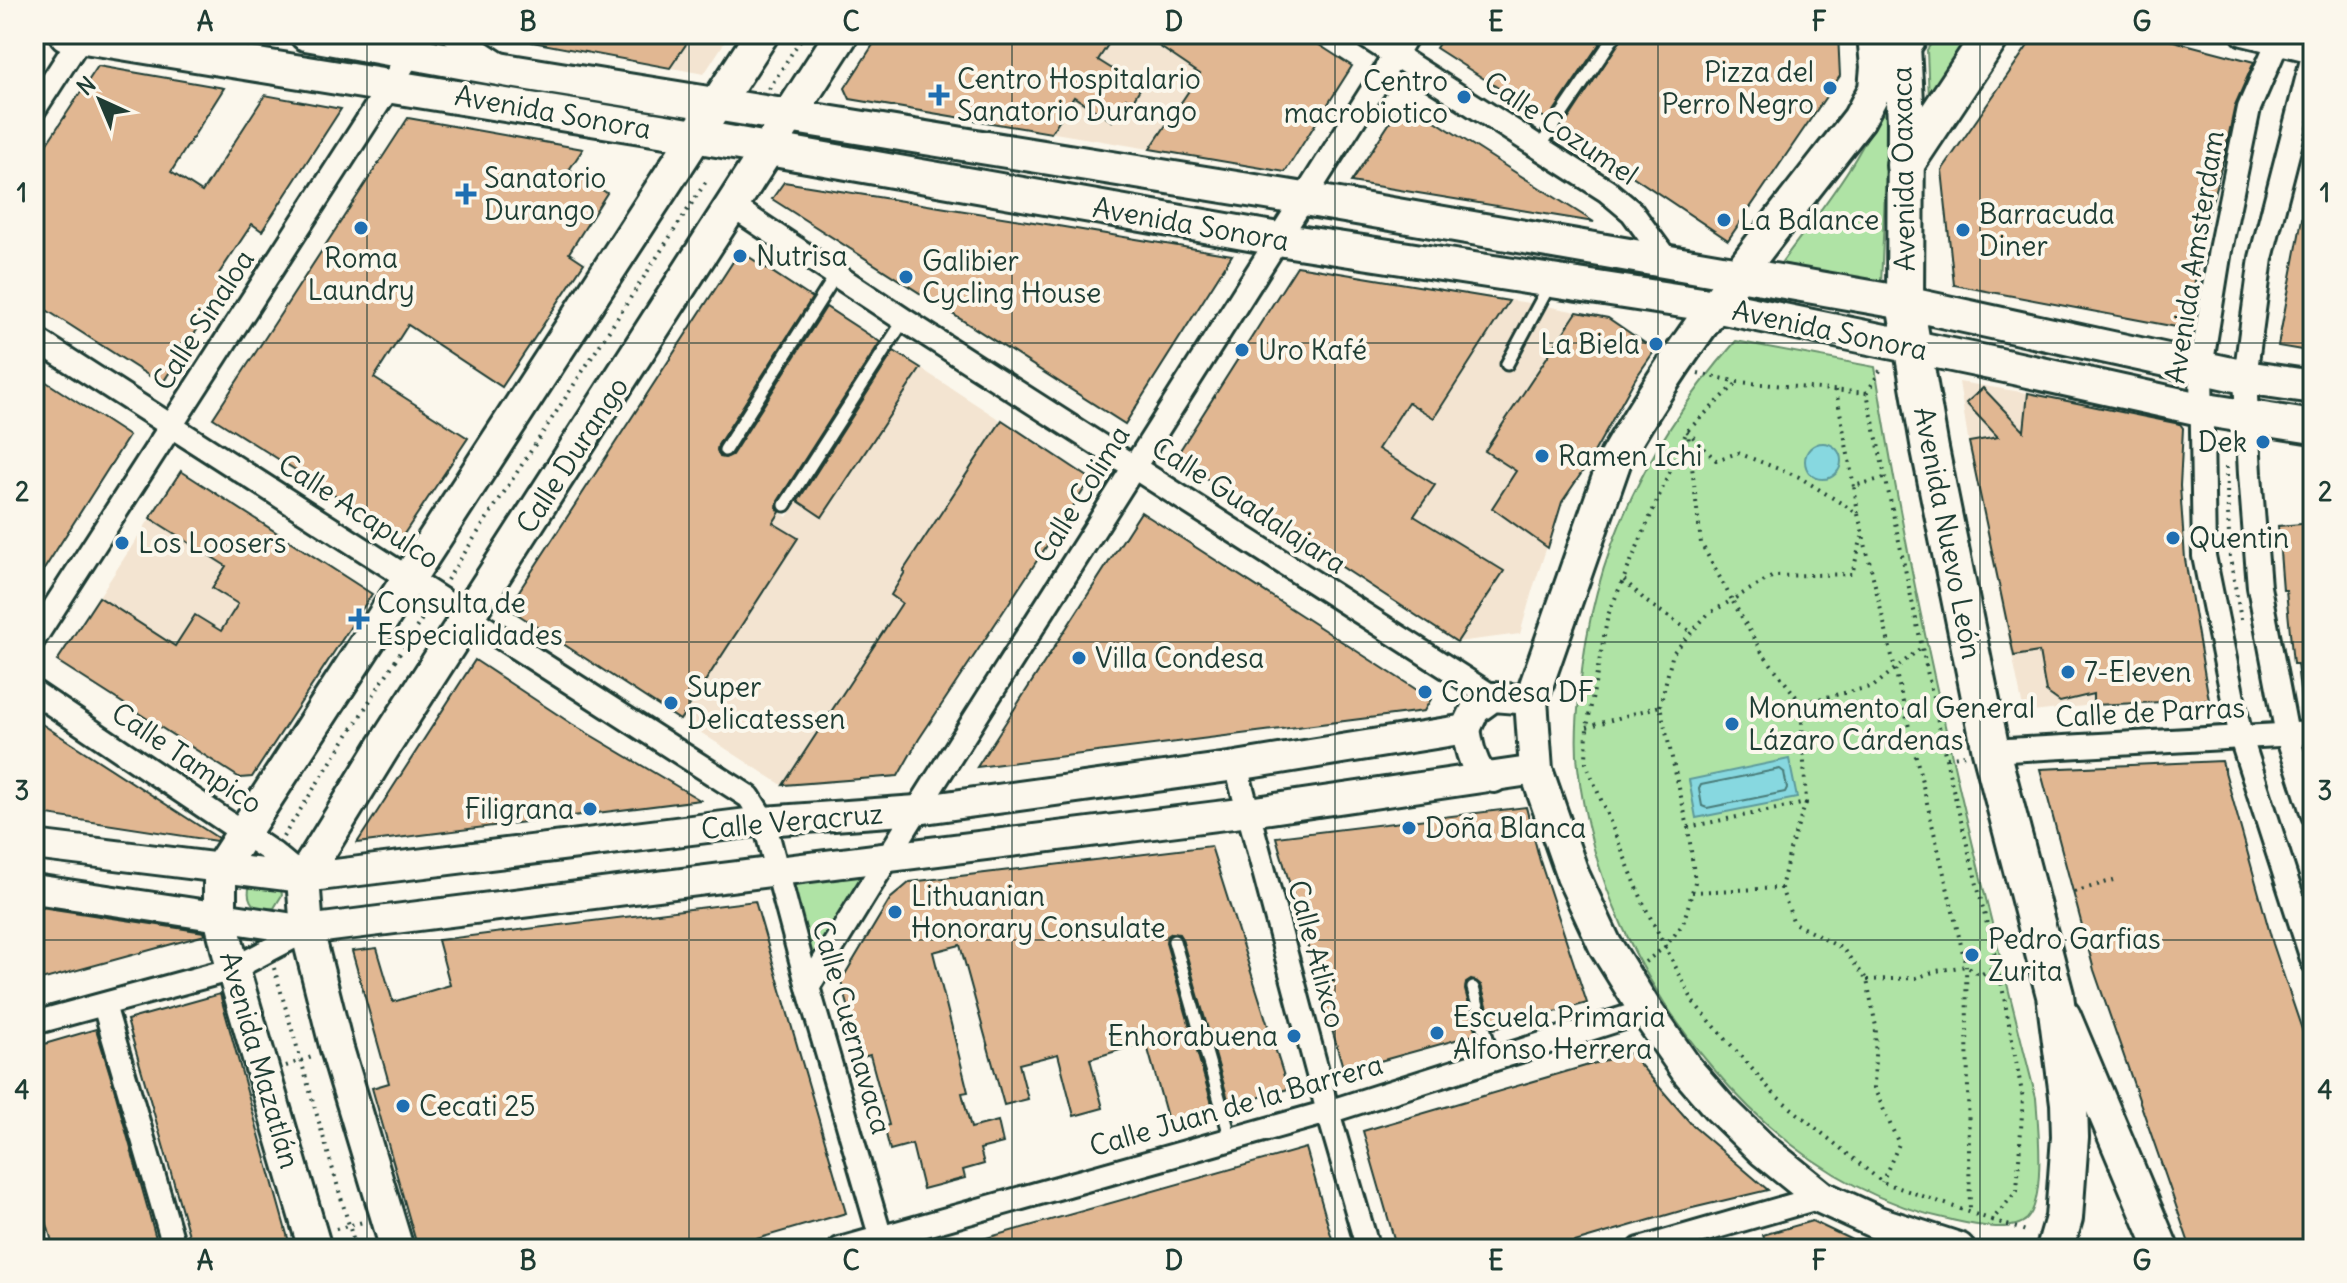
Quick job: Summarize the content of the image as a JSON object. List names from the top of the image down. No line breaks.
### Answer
{"streets":{"main road":["Avenida Sonora","Avenida Oaxaca","Calle Durango","Avenida Nuevo León","Avenida Mazatlán"],"street":["Calle Cozumel","Avenida Amsterdam","Calle Sinaloa","Calle Colima","Calle Guadalajara","Calle Acapulco","Calle de Parras","Calle Tampico","Calle Veracruz","Calle Atlixco","Calle Cuernavaca","Calle Juan de la Barrera"]},"crossings":[["Avenida Sonora","Calle Cozumel"],["Avenida Sonora","Avenida Oaxaca"],["Avenida Sonora","Avenida Amsterdam"],["Avenida Sonora","Calle Sinaloa"],["Avenida Sonora","Calle Durango"],["Avenida Sonora","Calle Colima"],["Avenida Sonora","Avenida Nuevo León"],["Calle Cozumel","Calle Colima"],["Avenida Oaxaca","Calle Guadalajara"],["Avenida Oaxaca","Avenida Nuevo León"],["Avenida Oaxaca","Calle Veracruz"],["Avenida Amsterdam","Calle de Parras"],["Calle Sinaloa","Calle Acapulco"],["Calle Durango","Calle Guadalajara"],["Calle Durango","Calle Acapulco"],["Calle Durango","Calle Tampico"],["Calle Durango","Calle Veracruz"],["Calle Colima","Calle Guadalajara"],["Calle Colima","Calle Veracruz"],["Calle Colima","Calle Cuernavaca"],["Calle Guadalajara","Calle Veracruz"],["Calle Acapulco","Calle Veracruz"],["Calle Acapulco","Calle Cuernavaca"],["Avenida Nuevo León","Calle de Parras"],["Calle Tampico","Calle Veracruz"],["Calle Veracruz","Calle Atlixco"],["Calle Veracruz","Calle Cuernavaca"],["Calle Veracruz","Avenida Mazatlán"],["Calle Atlixco","Calle Juan de la Barrera"],["Calle Cuernavaca","Calle Juan de la Barrera"]],"places":{"other":["Pizza del Perro Negro","Centro macrobiotico","La Balance","Roma Laundry","Barracuda Diner","Nutrisa","Galibier Cycling House","La Biela","Uro Kafé","Dek","Ramen Ichi","Quentin","Los Loosers","Villa Condesa","7-Eleven","Condesa DF","Super Delicatessen","Monumento al General Lázaro Cárdenas","Filigrana","Doña Blanca","Lithuanian Honorary Consulate","Pedro Garfias Zurita","Escuela Primaria Alfonso Herrera","Enhorabuena","Cecati 25"],"health":["Centro Hospitalario Sanatorio Durango","Sanatorio Durango","Consulta de Especialidades"]},"north":"top left","grid":{"columns":["A","B","C","D","E","F","G"],"rows":["1","2","3","4"]}}
